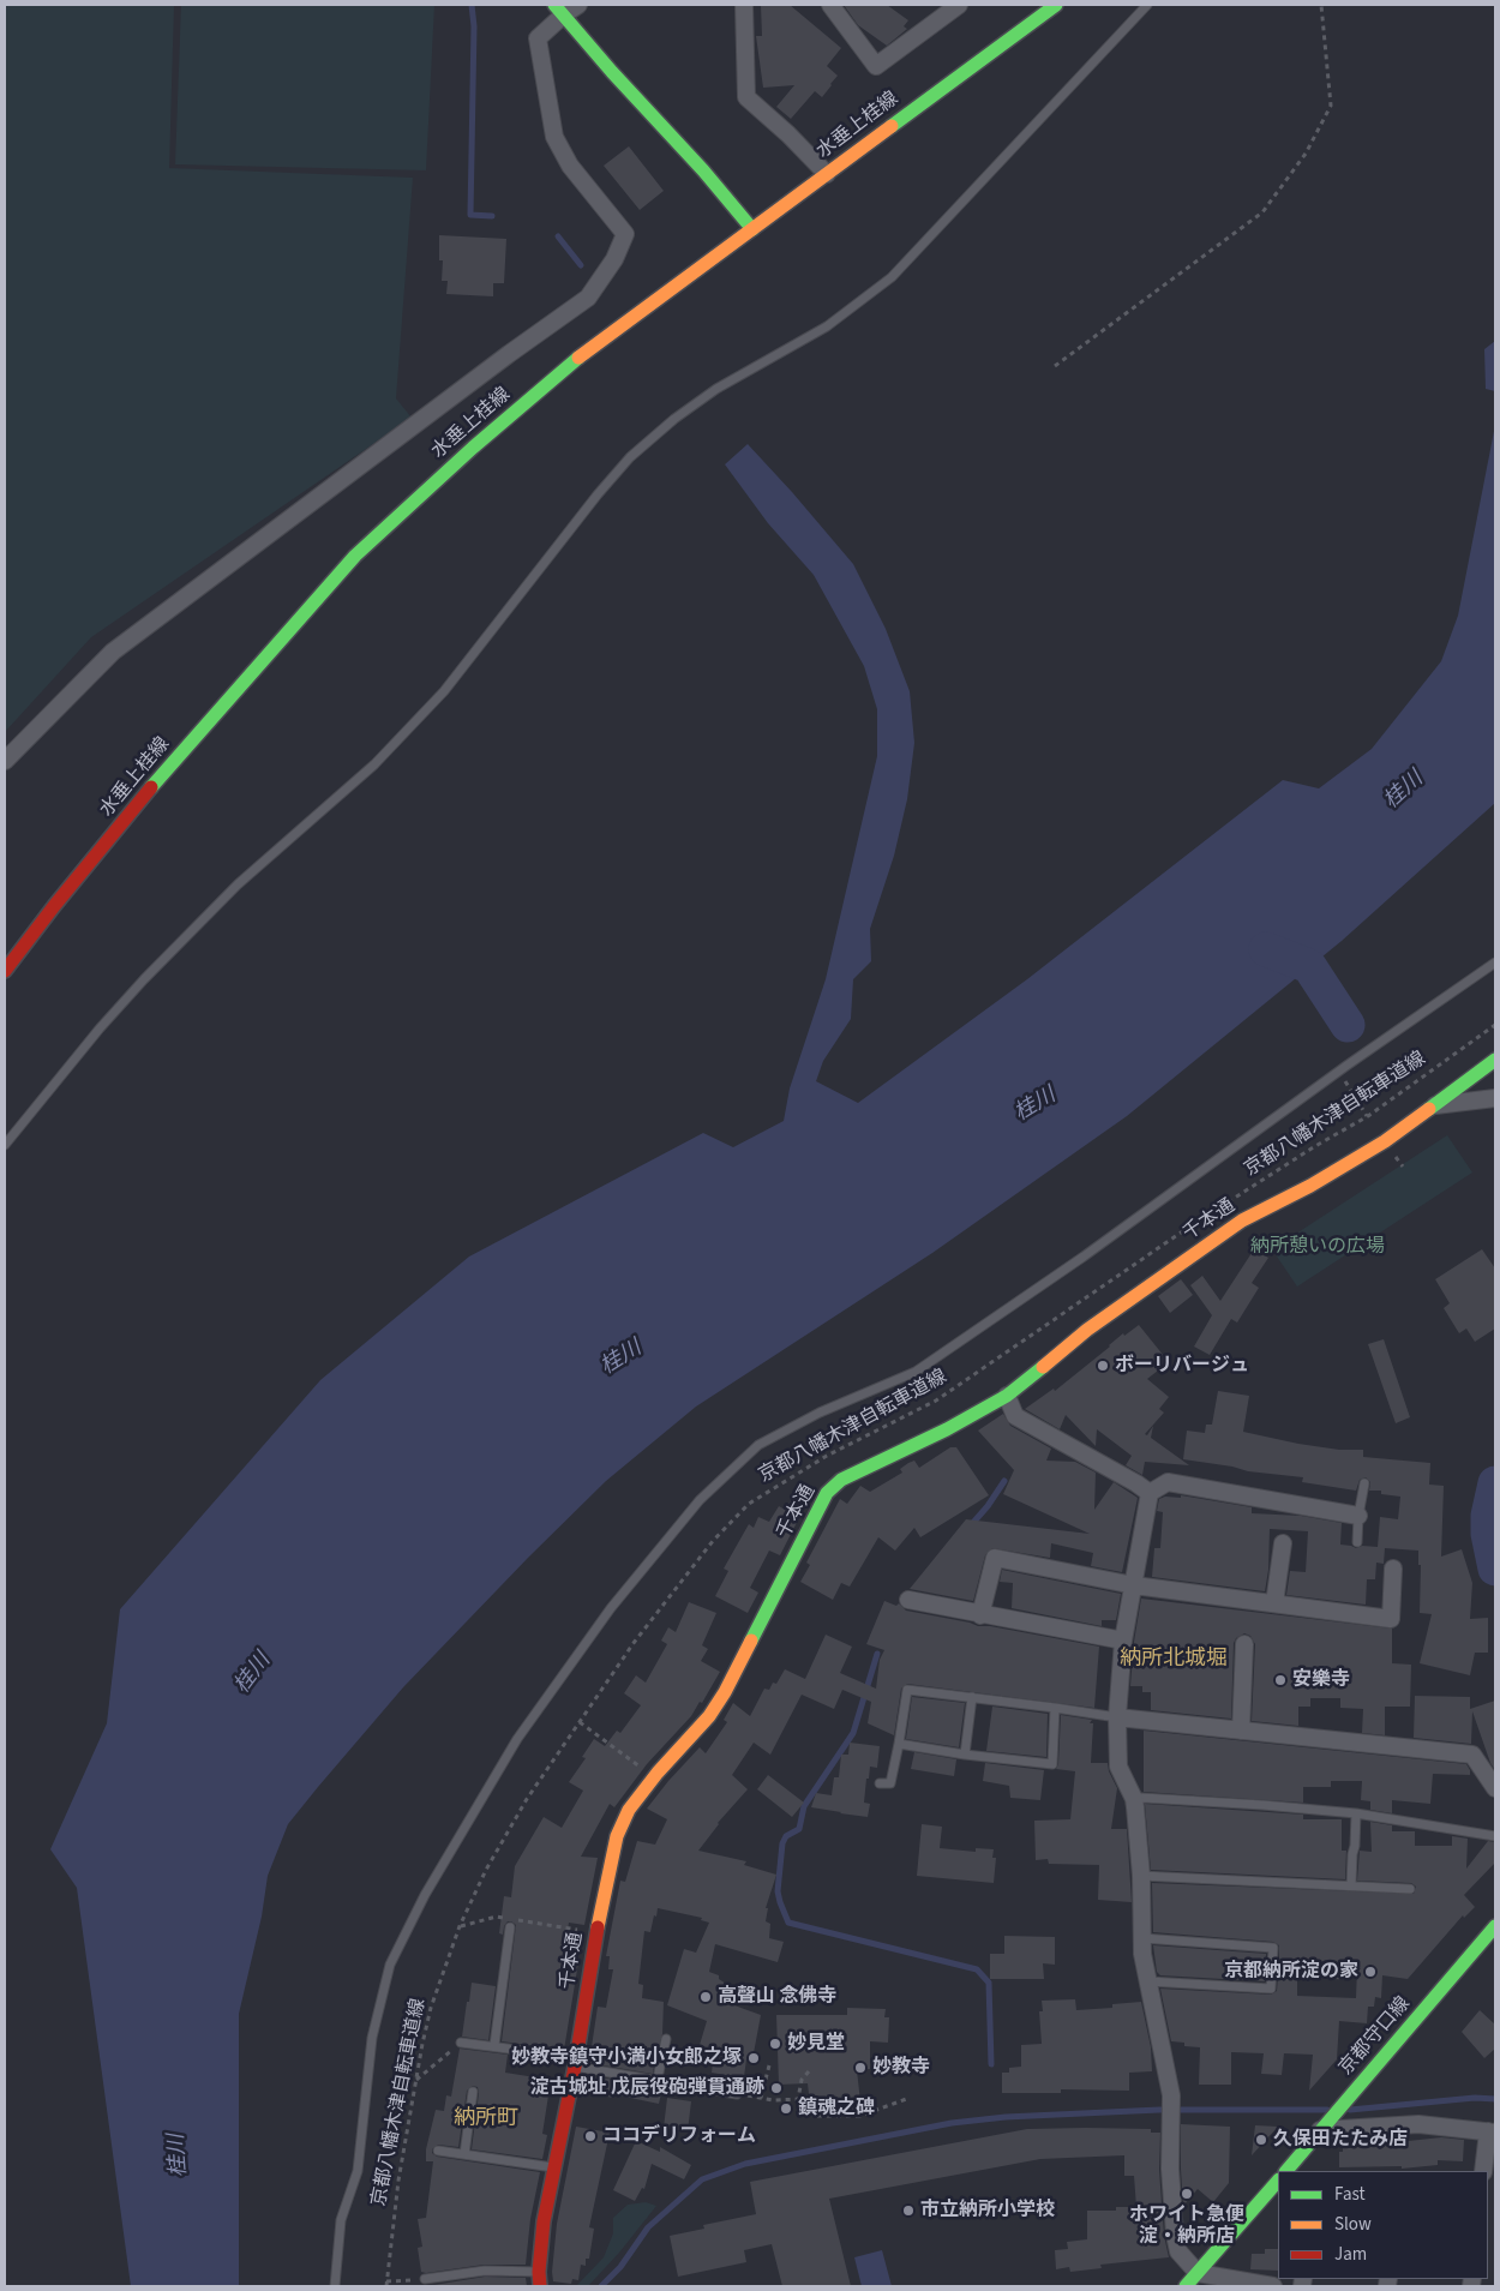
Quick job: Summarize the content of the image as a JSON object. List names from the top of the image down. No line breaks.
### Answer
{"streets":{"street":["水垂上桂線","千本通","京都守口線"],"path":["京都八幡木津自転車道線"]},"districts":["納所北城堀","納所町"],"water":["桂川"],"parks":["納所憩いの広場"],"places":["ボーリバージュ","安樂寺","京都納所淀の家","高聲山 念佛寺","妙見堂","妙教寺鎮守小満小女郎之塚","妙教寺","淀古城址 戊辰役砲弾貫通跡","鎮魂之碑","ココデリフォーム","久保田たたみ店","ホワイト急便 淀・納所店","市立納所小学校"],"legend":["Fast","Slow","Jam"]}
